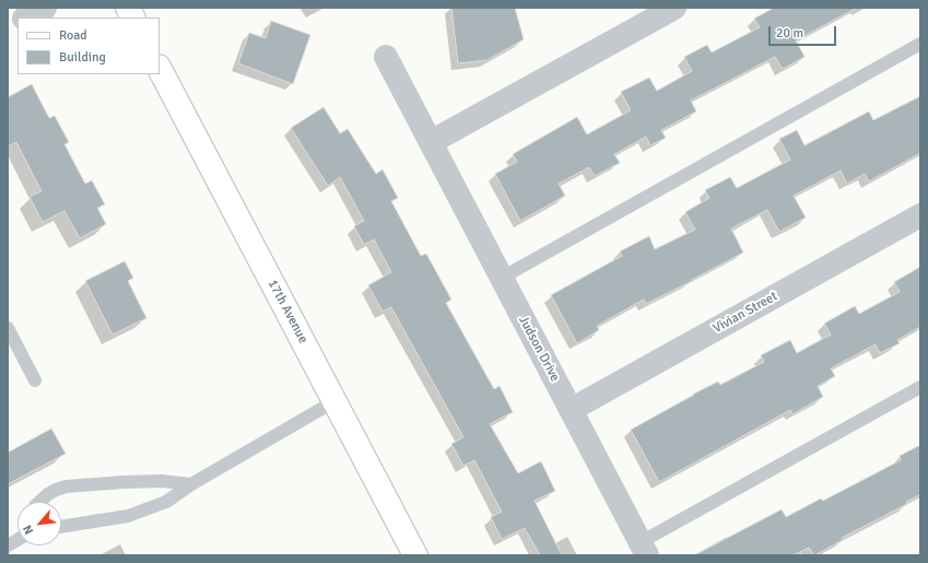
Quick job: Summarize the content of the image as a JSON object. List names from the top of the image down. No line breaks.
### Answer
{"streets":{"main road":["17th Avenue"],"street":["Vivian Street","Judson Drive"]},"crossings":[["Vivian Street","Judson Drive"]],"legend":["Road","Building"],"scale_bar":"20 m","north":"bottom left"}
